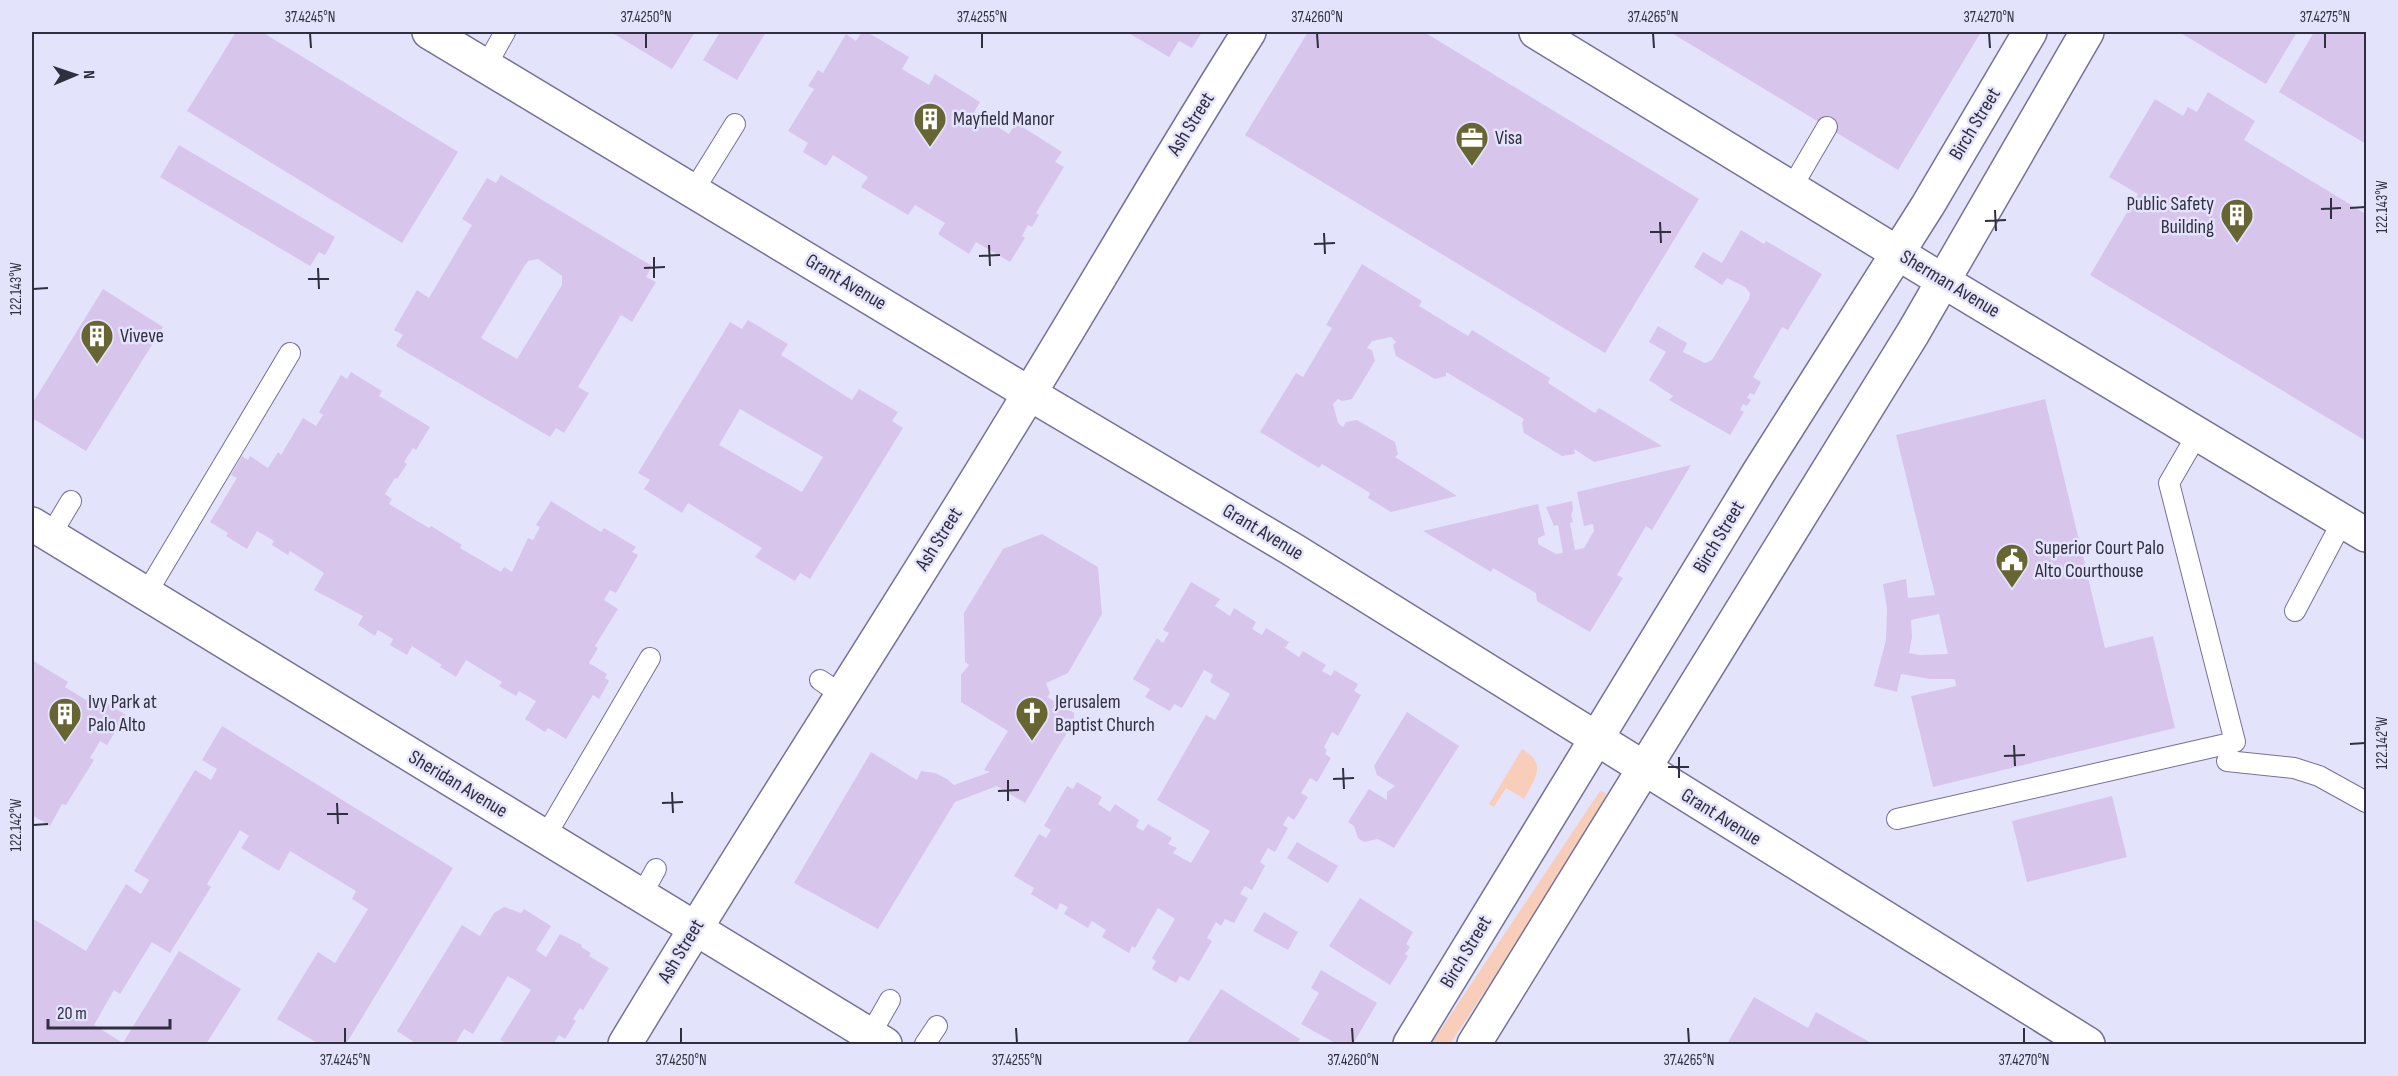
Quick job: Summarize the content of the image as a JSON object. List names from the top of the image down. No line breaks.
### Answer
{"streets":{"street":["Ash Street","Birch Street","Grant Avenue","Sherman Avenue","Sheridan Avenue"]},"crossings":[["Ash Street","Grant Avenue"],["Ash Street","Sheridan Avenue"],["Birch Street","Grant Avenue"],["Birch Street","Sherman Avenue"]],"places":{"building":["Mayfield Manor","Public Safety Building","Viveve","Ivy Park at Palo Alto"],"office":["Visa"],"public building":["Superior Court Palo Alto Courthouse"],"church":["Jerusalem Baptist Church"]},"scale_bar":"20 m","north":"right","coordinates":["37.4245°N","37.4250°N","37.4255°N","37.4260°N","37.4265°N","37.4270°N","37.4275°N","122.143°W","122.142°W"]}
